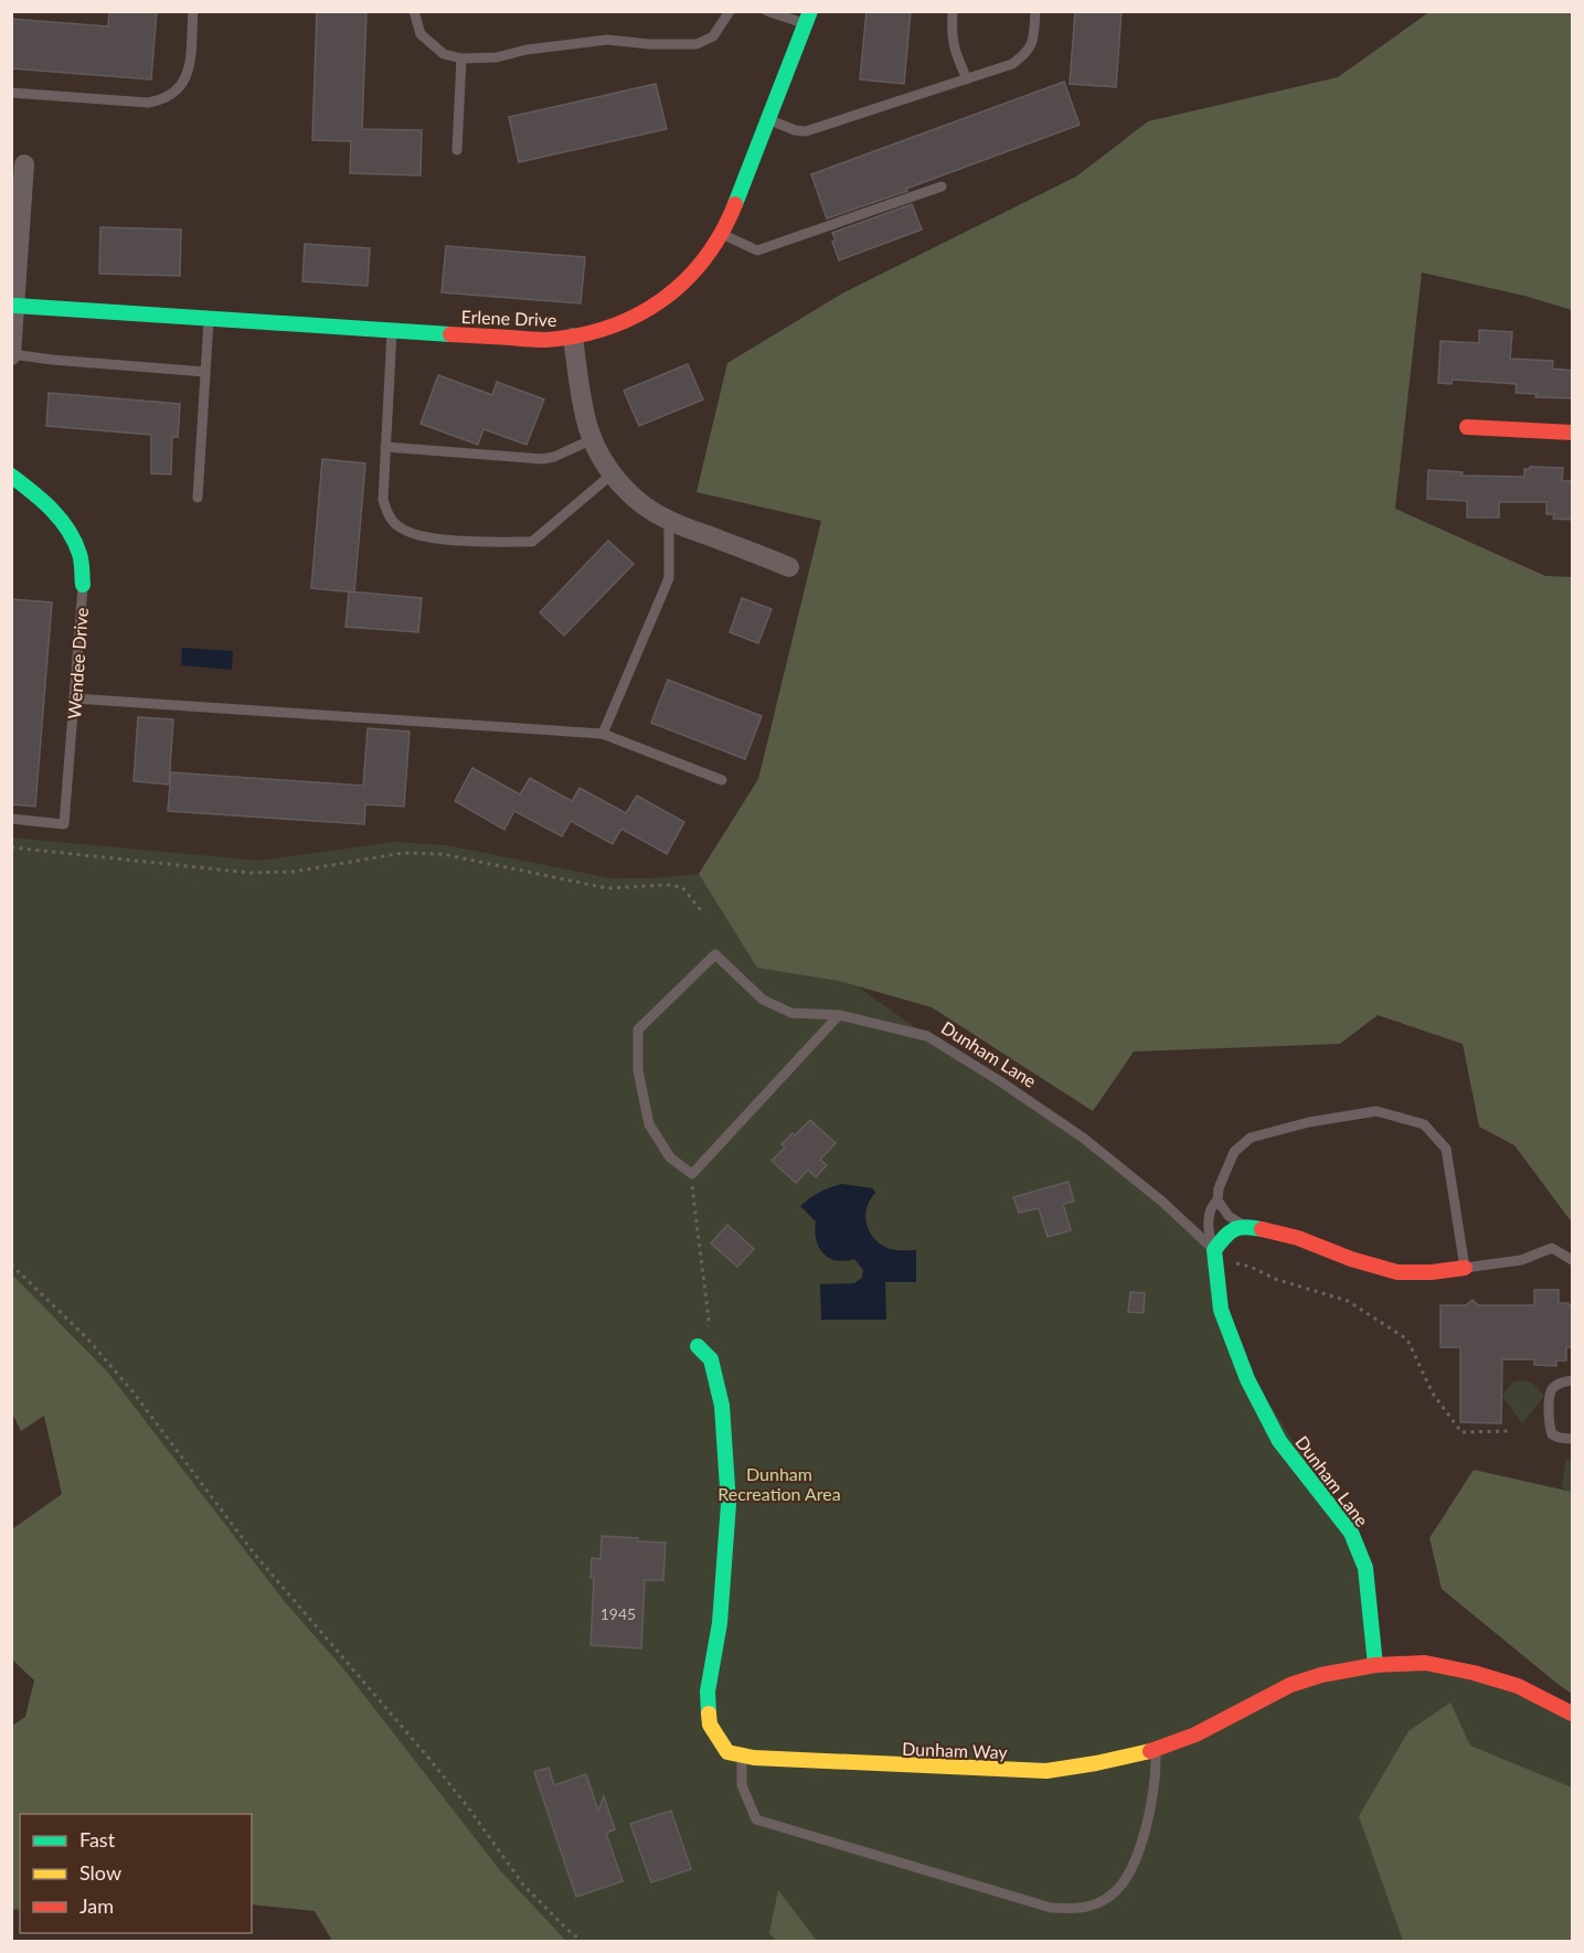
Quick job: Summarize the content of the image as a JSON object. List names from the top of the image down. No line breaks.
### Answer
{"streets":{"street":["Erlene Drive","Wendee Drive","Dunham Lane","Dunham Way"]},"crossings":[["Dunham Lane","Dunham Way"]],"parks":["Dunham Recreation Area"],"house_numbers":["1945"],"legend":["Fast","Slow","Jam"]}
